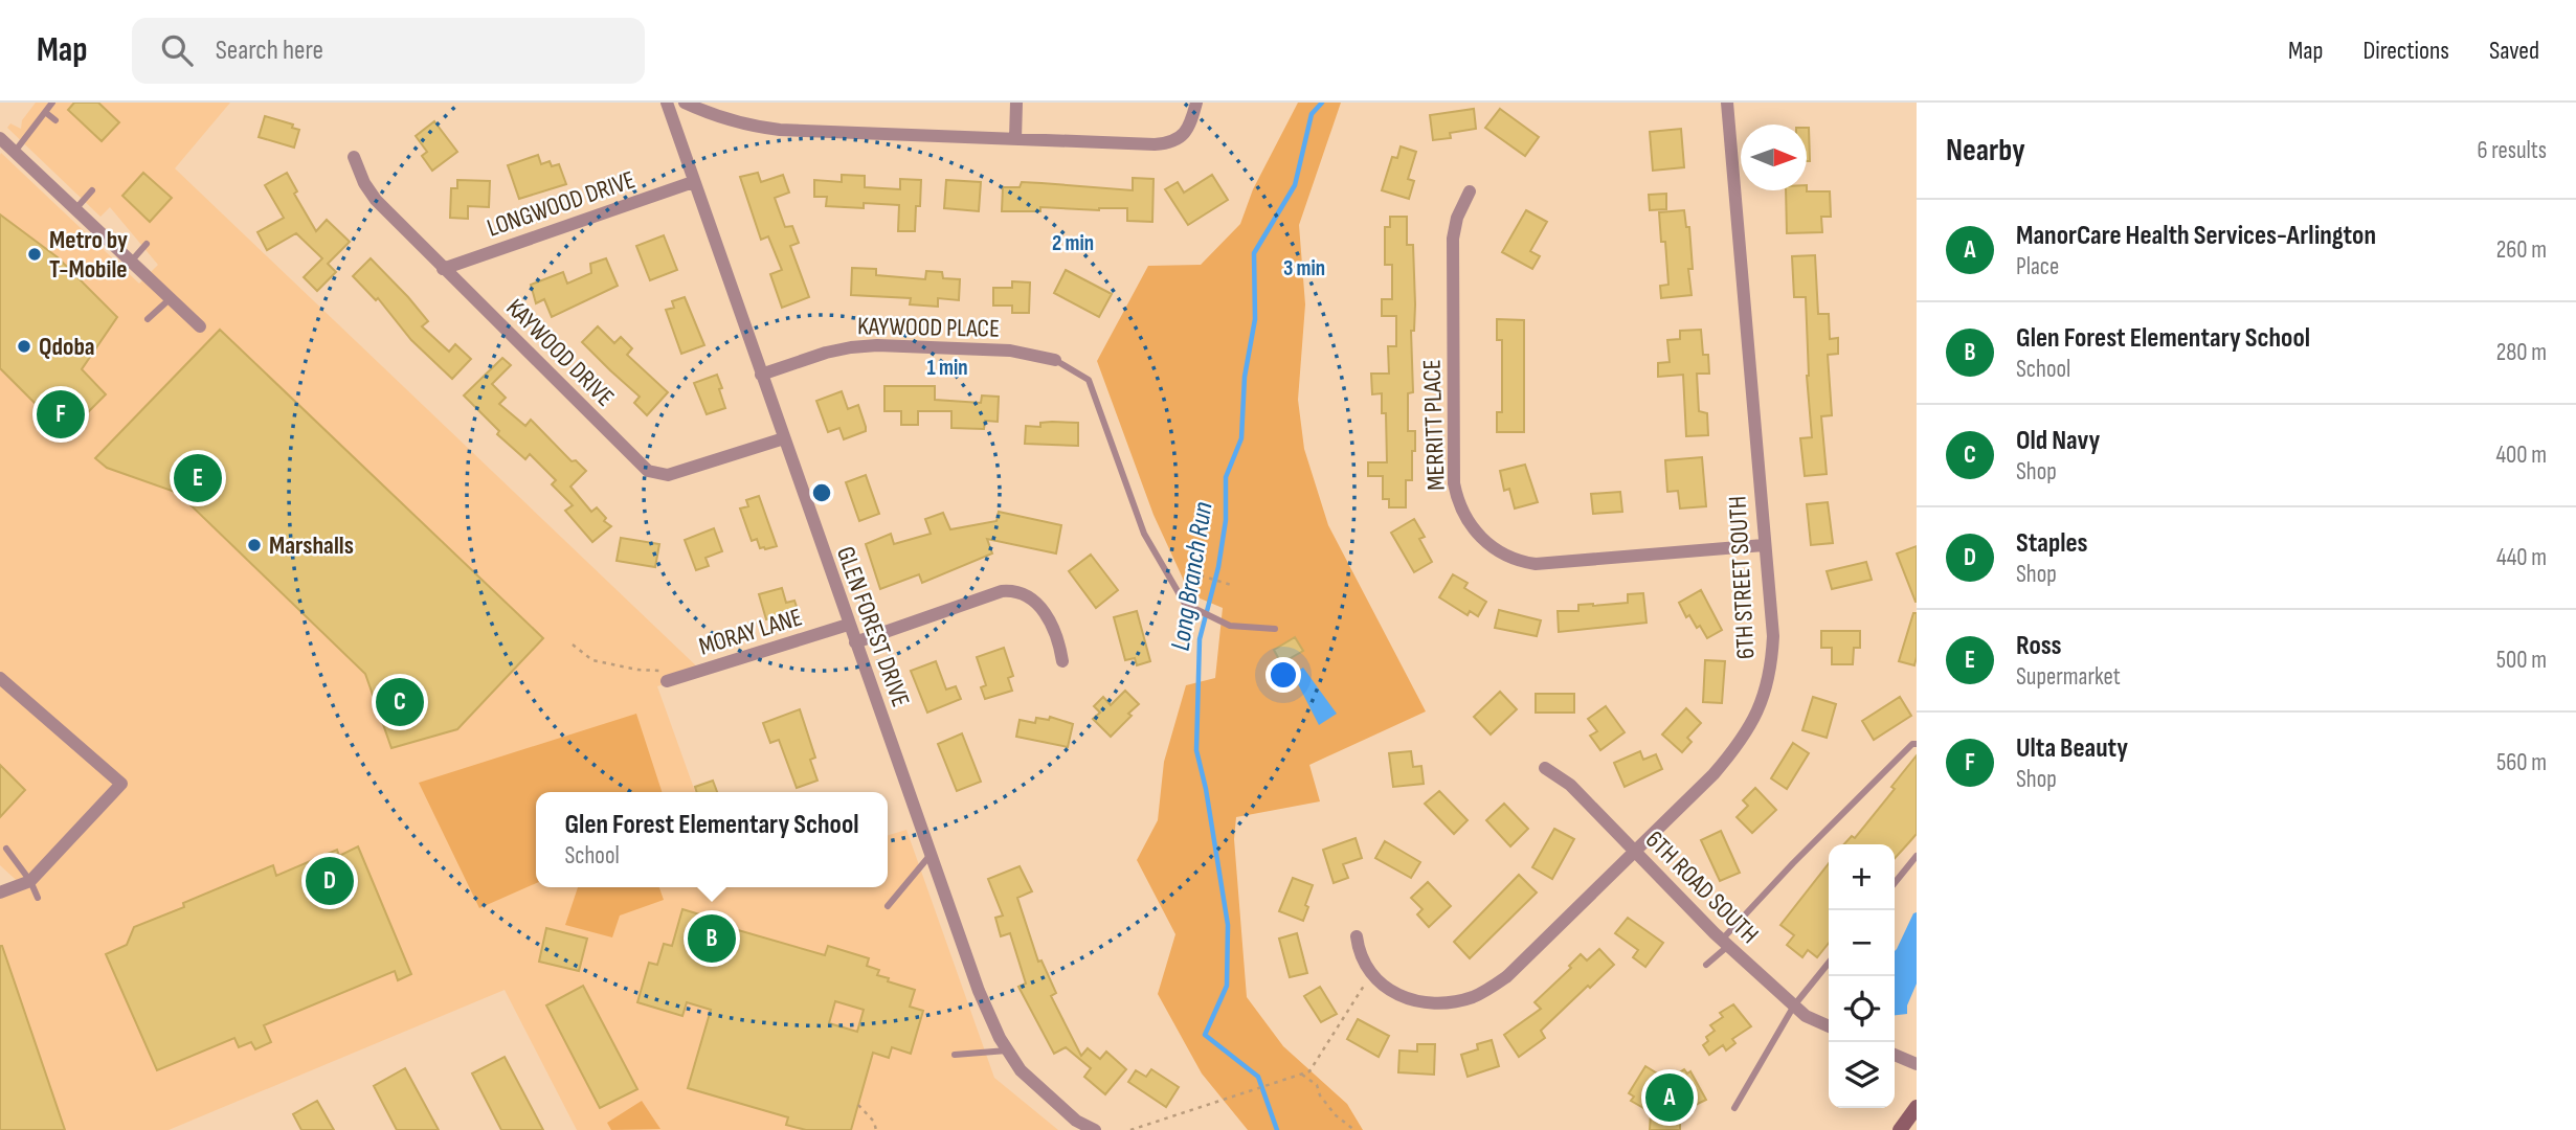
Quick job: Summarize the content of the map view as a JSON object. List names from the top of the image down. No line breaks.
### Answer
{"streets":{"street":["LONGWOOD DRIVE","KAYWOOD PLACE","KAYWOOD DRIVE","MERRITT PLACE","6TH STREET SOUTH","GLEN FOREST DRIVE","MORAY LANE","6TH ROAD SOUTH"]},"crossings":[["LONGWOOD DRIVE","KAYWOOD DRIVE"],["LONGWOOD DRIVE","GLEN FOREST DRIVE"],["KAYWOOD PLACE","GLEN FOREST DRIVE"],["KAYWOOD DRIVE","GLEN FOREST DRIVE"],["MERRITT PLACE","6TH STREET SOUTH"],["6TH STREET SOUTH","6TH ROAD SOUTH"],["GLEN FOREST DRIVE","MORAY LANE"]],"water":["Long Branch Run"],"places":["Metro by T-Mobile","Qdoba","Marshalls"],"north":"right","page":{"header":"Map","search":"Search here","nav":["Map","Directions","Saved"],"heading":["Nearby","6 results"],"list":[{"mark":"A","name":"ManorCare Health Services-Arlington","note":"Place","value":"260 m"},{"mark":"B","name":"Glen Forest Elementary School","note":"School","value":"280 m"},{"mark":"C","name":"Old Navy","note":"Shop","value":"400 m"},{"mark":"D","name":"Staples","note":"Shop","value":"440 m"},{"mark":"E","name":"Ross","note":"Supermarket","value":"500 m"},{"mark":"F","name":"Ulta Beauty","note":"Shop","value":"560 m"}],"pins":["F","E","C","D","B","A"],"popup":["Glen Forest Elementary School","School"],"map_buttons":["+","−"]},"rings":["2 min","3 min","1 min"]}
